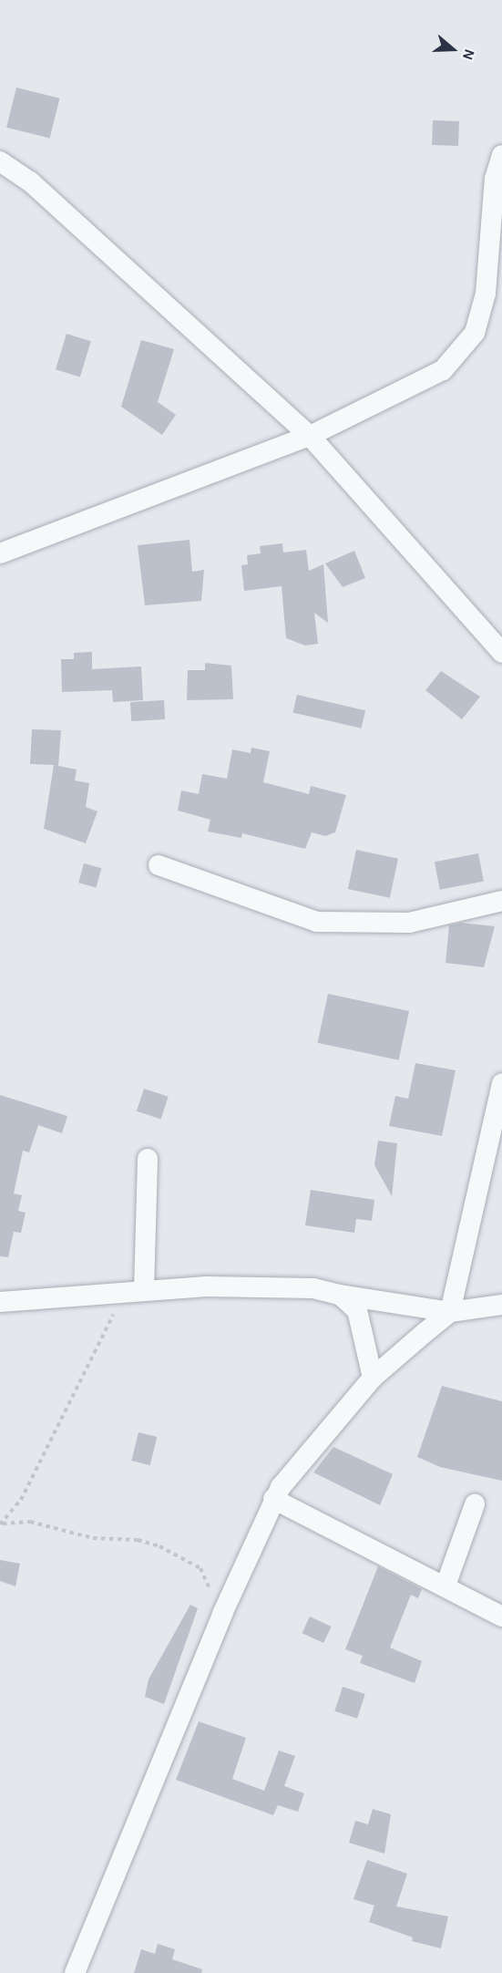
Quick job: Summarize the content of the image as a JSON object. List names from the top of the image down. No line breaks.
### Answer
{"north":"right"}
